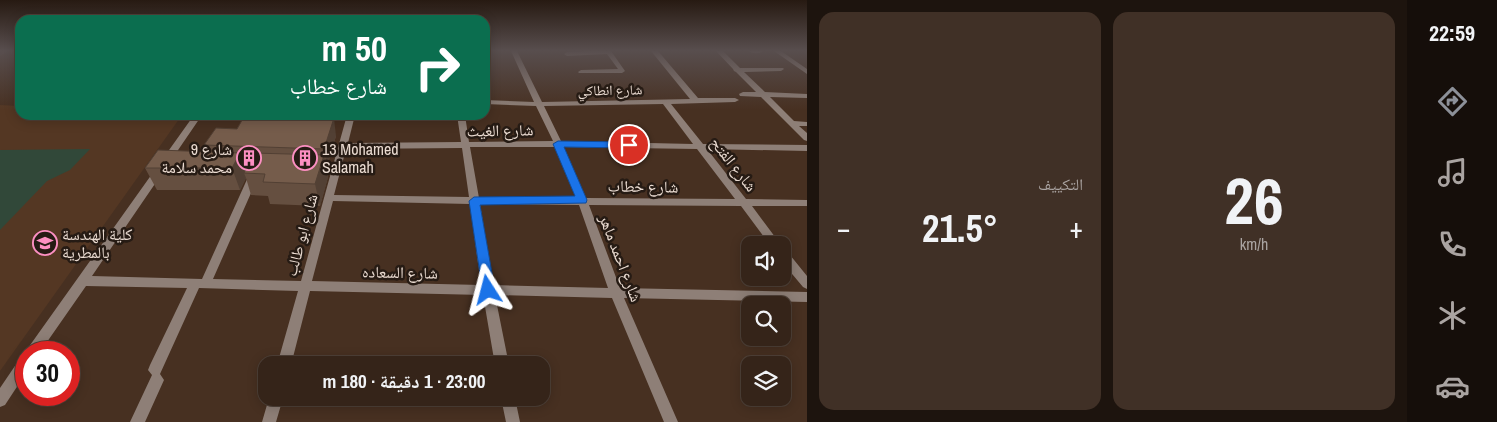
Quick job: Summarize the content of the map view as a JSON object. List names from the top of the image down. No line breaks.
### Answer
{"streets":{"street":["شارع انطاكي","شارع الغيث","شارع الفتح","شارع خطاب","شارع ابو طالب","شارع احمد ماهر","شارع السعاده"]},"crossings":[["شارع انطاكي","شارع الفتح"],["شارع انطاكي","شارع احمد ماهر"],["شارع الغيث","شارع الفتح"],["شارع الغيث","شارع ابو طالب"],["شارع الغيث","شارع احمد ماهر"],["شارع الفتح","شارع خطاب"],["شارع خطاب","شارع ابو طالب"],["شارع خطاب","شارع احمد ماهر"],["شارع ابو طالب","شارع السعاده"],["شارع احمد ماهر","شارع السعاده"]],"places":{"building":["9 شارع محمد سلامة","13 Mohamed Salamah"],"school or university":["كلية الهندسة بالمطرية"]},"page":{"tabs":"22:59","tile":[["26","km/h"],"التكييف"],"turn":["50 m","شارع خطاب"],"heat":["−","21.5°","+"],"limit":"30","trip":"23:00 · 1 دقيقة · 180 m"}}
